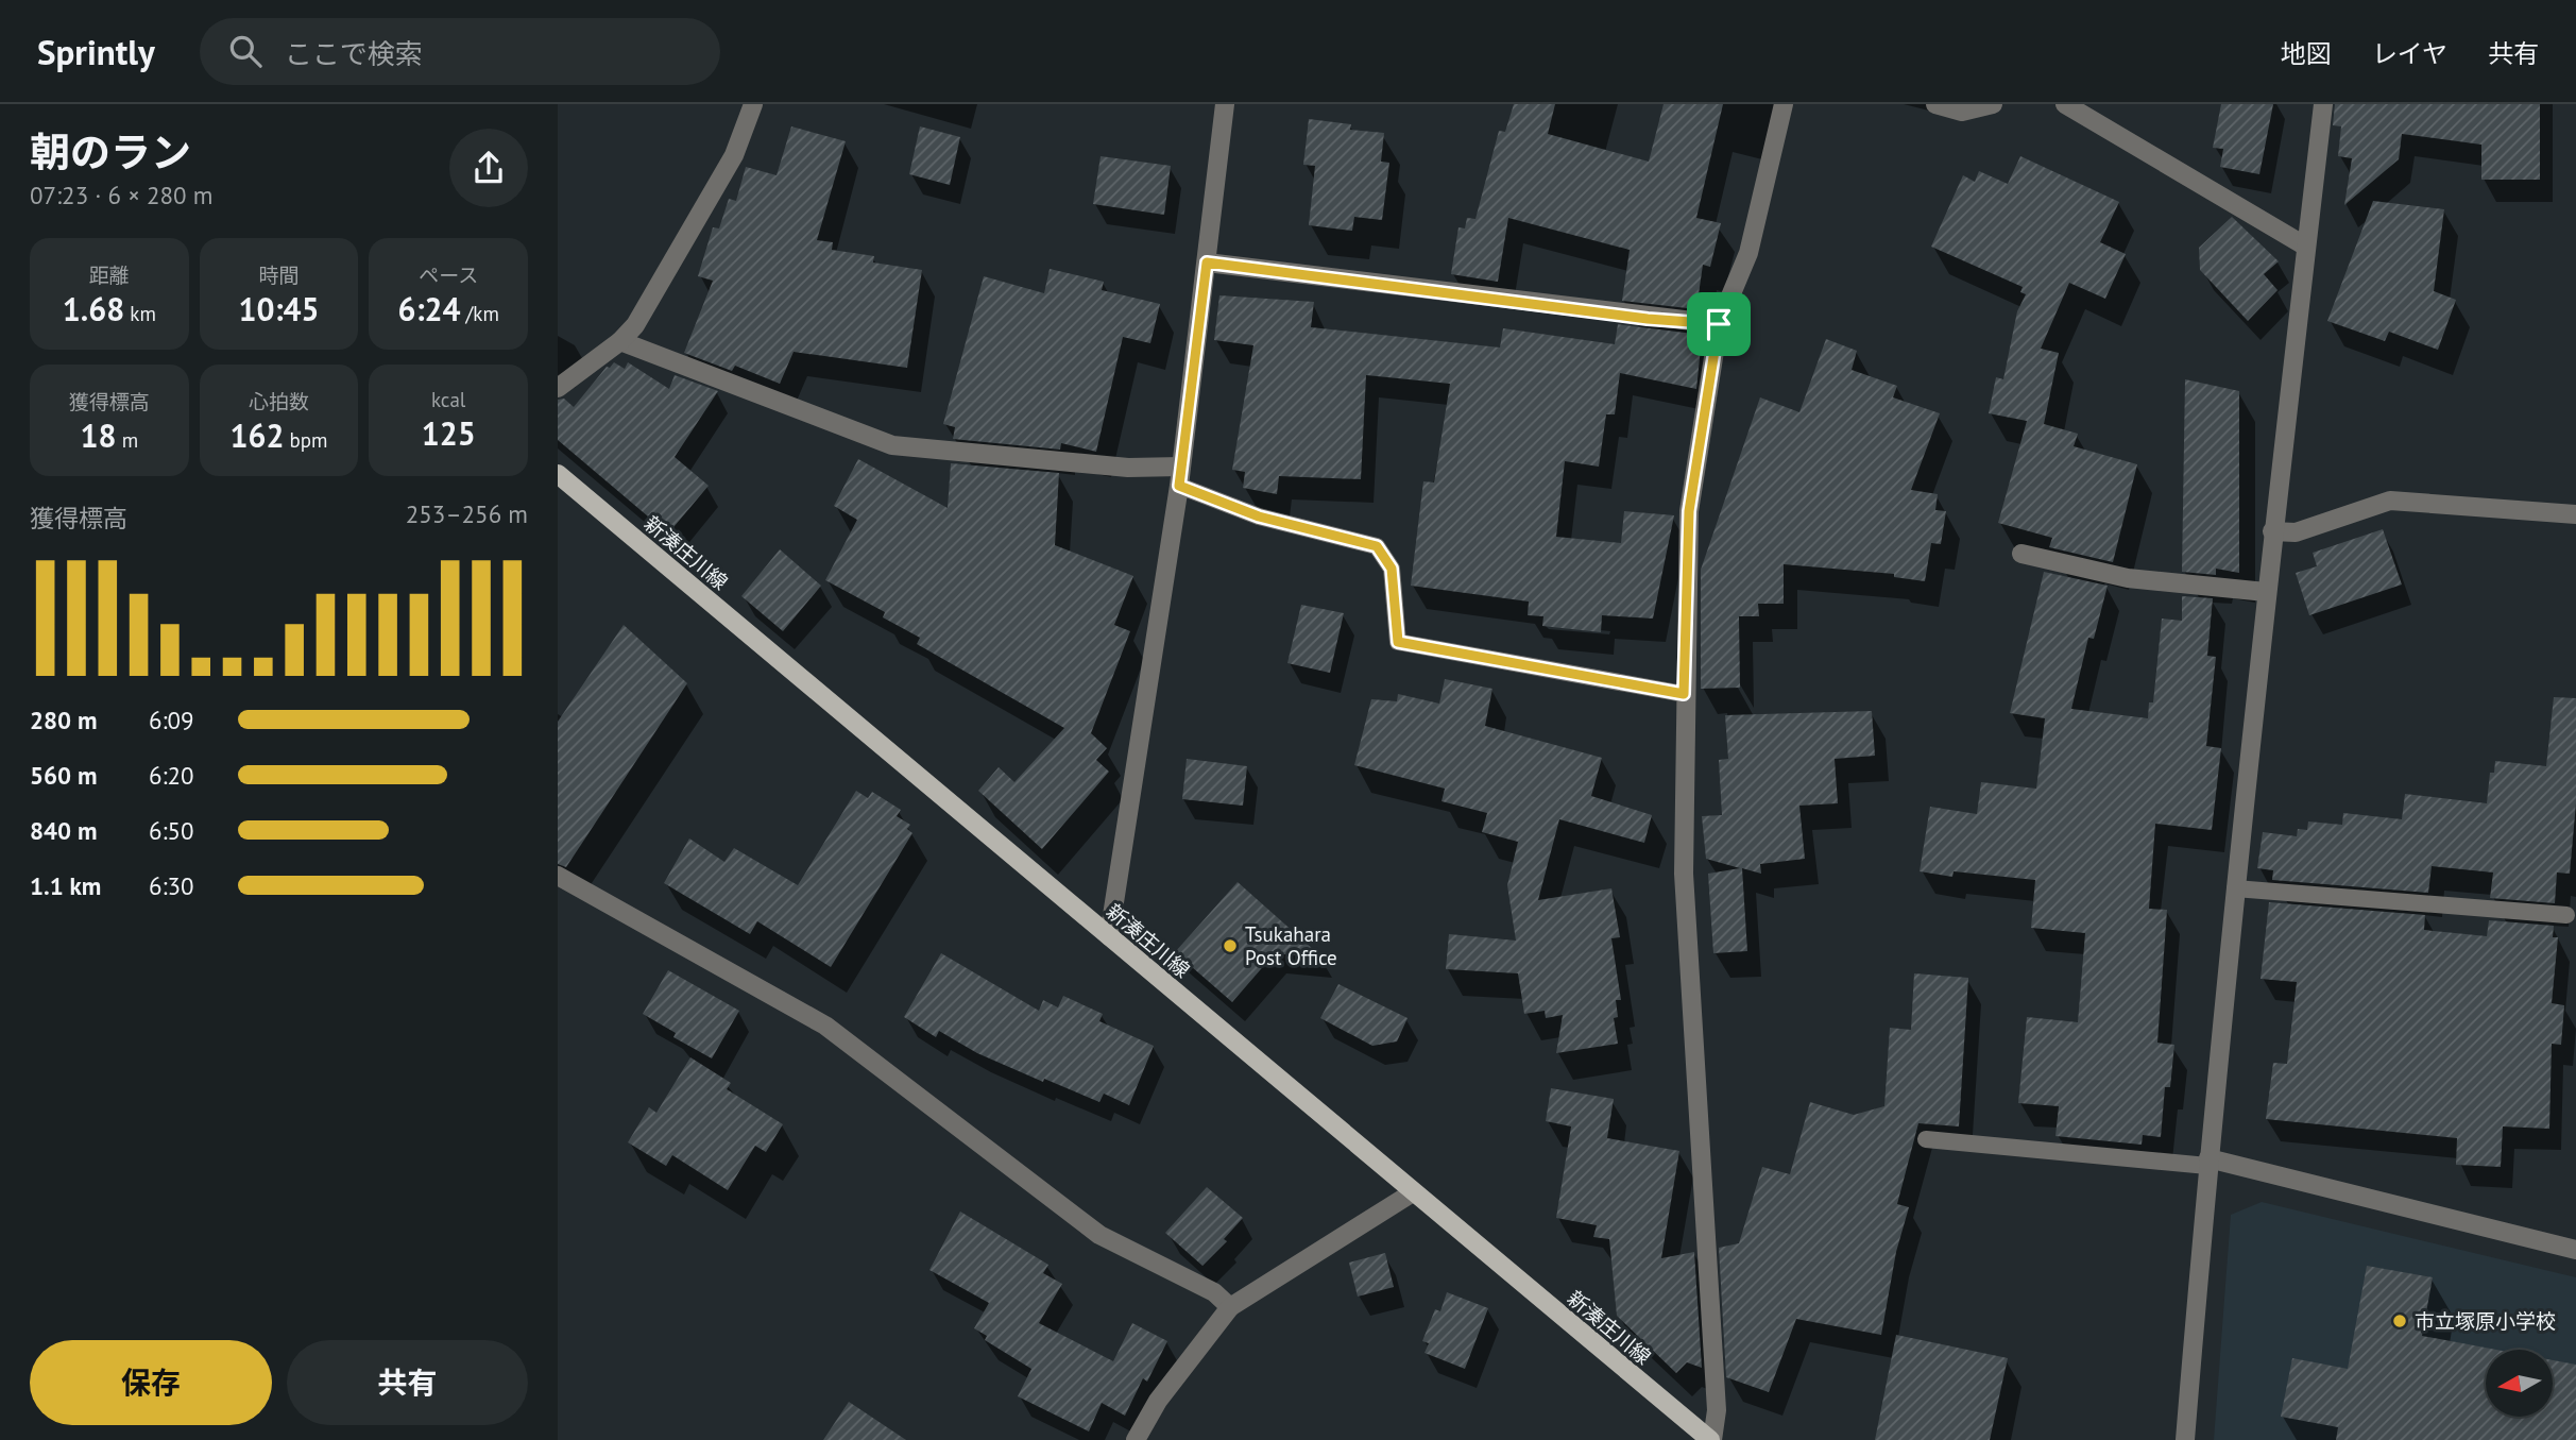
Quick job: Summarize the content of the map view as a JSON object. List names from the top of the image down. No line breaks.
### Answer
{"streets":{"main road":["新湊庄川線"]},"places":["Tsukahara Post Office","市立塚原小学校"],"north":"left","page":{"header":"Sprintly","search":"ここで検索","nav":["地図","レイヤ","共有"],"heading":["朝のラン","07:23 · 6 × 280 m"],"stats":[["距離","1.68 km"],["時間","10:45"],["ペース","6:24 /km"],["獲得標高","18 m"],["心拍数","162 bpm"],["kcal","125"]],"chart":["獲得標高","253–256 m"],"list":[{"name":"280 m","note":"6:09"},{"name":"560 m","note":"6:20"},{"name":"840 m","note":"6:50"},{"name":"1.1 km","note":"6:30"}],"buttons":["保存","共有"]}}
